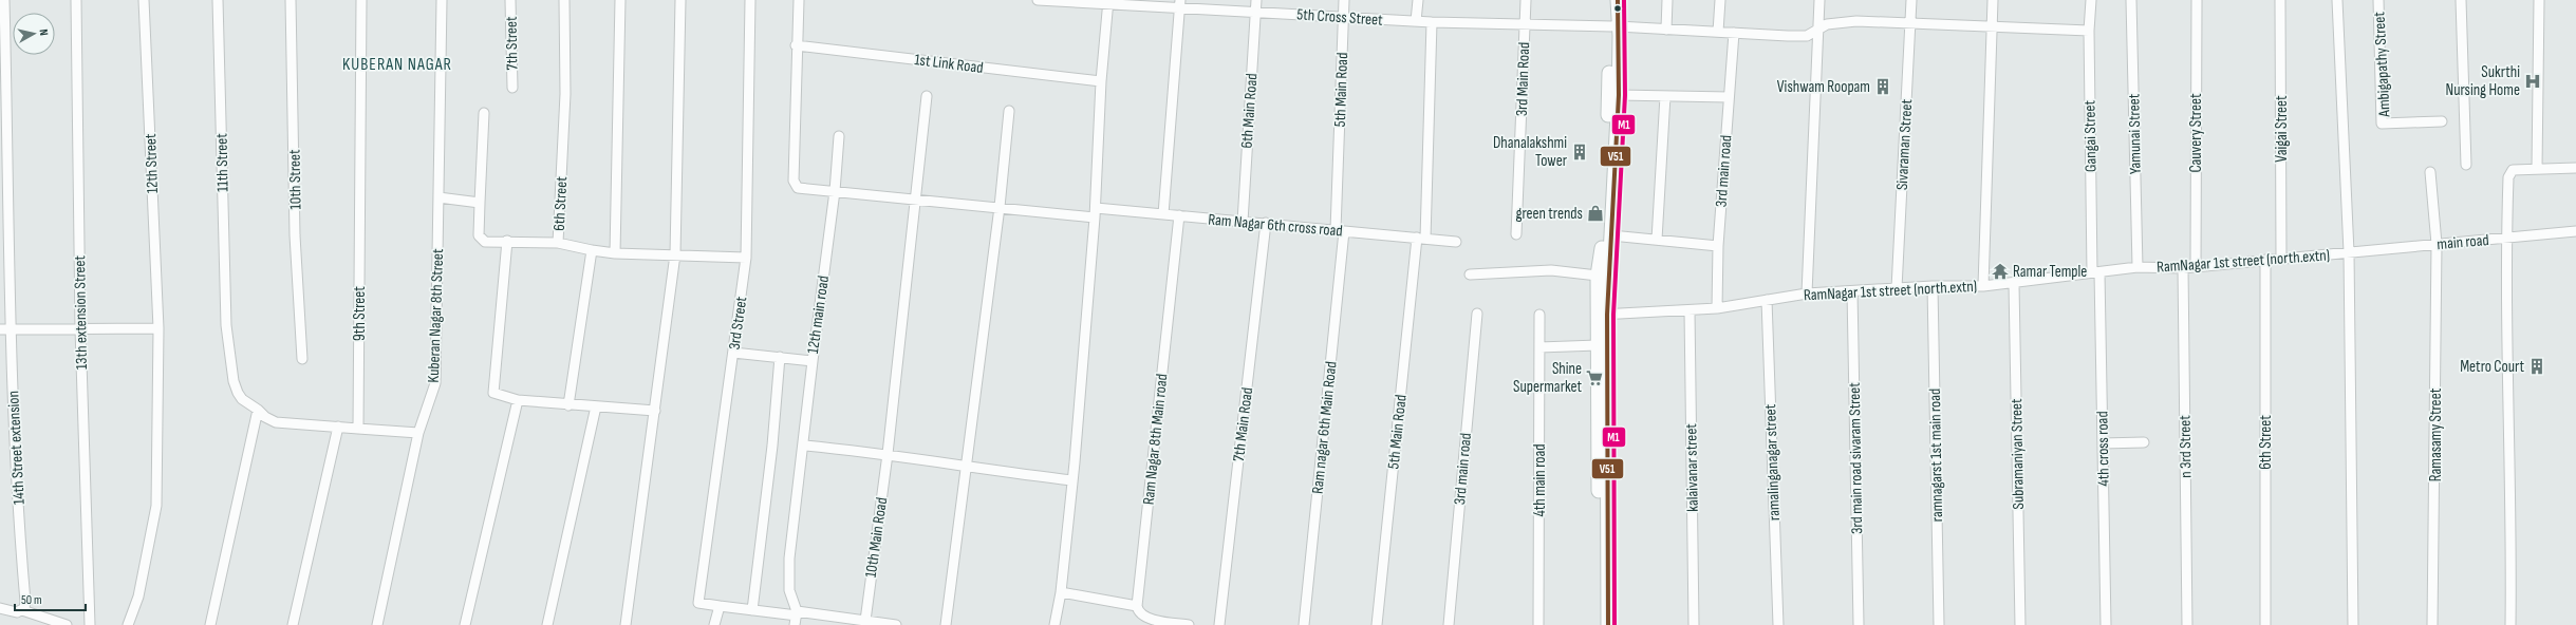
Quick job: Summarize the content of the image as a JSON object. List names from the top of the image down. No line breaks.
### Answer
{"streets":{"street":["5th Cross Street","7th Street","1st Link Road","Ambigapathy Street","3rd Main Road","5th Main Road","6th Main Road","Vaigai Street","Cauvery Street","Yamunai Street","Gangai Street","Sivaraman Street","11th Street","12th Street","3rd main road","10th Street","6th Street","Ram Nagar 6th cross road","main road","RamNagar 1st street (north.extn)","13th extension Street","9th Street","12th main road","Kuberan Nagar 8th Street","3rd Street","7th Main Road","Ram nagar 6th Main Road","Ramasamy Street","Ram Nagar 8th Main road","n 3rd Street","14th Street extension","4th cross road","Subramaniyan Street","ramnagarst 1st main road","3rd main road sivaram Street","ramalinganagar street","kalaivanar street","4th main road","10th Main Road"]},"crossings":[["5th Cross Street","3rd Main Road"],["5th Cross Street","5th Main Road"],["5th Cross Street","6th Main Road"],["5th Cross Street","Gangai Street"],["5th Cross Street","Sivaraman Street"],["5th Cross Street","3rd main road"],["1st Link Road","Ram Nagar 6th cross road"],["5th Main Road","Ram Nagar 6th cross road"],["5th Main Road","Ram nagar 6th Main Road"],["6th Main Road","Ram Nagar 6th cross road"],["Vaigai Street","RamNagar 1st street (north.extn)"],["Cauvery Street","RamNagar 1st street (north.extn)"],["Yamunai Street","RamNagar 1st street (north.extn)"],["Gangai Street","RamNagar 1st street (north.extn)"],["Gangai Street","4th cross road"],["Sivaraman Street","RamNagar 1st street (north.extn)"],["3rd main road","RamNagar 1st street (north.extn)"],["6th Street","RamNagar 1st street (north.extn)"],["6th Street","3rd Street"],["Ram Nagar 6th cross road","12th main road"],["Ram Nagar 6th cross road","7th Main Road"],["Ram Nagar 6th cross road","Ram nagar 6th Main Road"],["Ram Nagar 6th cross road","Ram Nagar 8th Main road"],["Ram Nagar 6th cross road","10th Main Road"],["main road","RamNagar 1st street (north.extn)"],["main road","Ramasamy Street"],["RamNagar 1st street (north.extn)","n 3rd Street"],["RamNagar 1st street (north.extn)","4th cross road"],["RamNagar 1st street (north.extn)","Subramaniyan Street"],["RamNagar 1st street (north.extn)","ramnagarst 1st main road"],["RamNagar 1st street (north.extn)","3rd main road sivaram Street"],["RamNagar 1st street (north.extn)","ramalinganagar street"],["RamNagar 1st street (north.extn)","kalaivanar street"],["12th main road","3rd Street"]],"districts":["KUBERAN NAGAR"],"places":{"hospital":["Sukrthi Nursing Home"],"building":["Vishwam Roopam","Dhanalakshmi Tower","Metro Court"],"shop":["green trends"],"temple":["Ramar Temple"],"supermarket":["Shine Supermarket"]},"lines":["transit line V51","transit line M1"],"scale_bar":"50 m","north":"right"}
